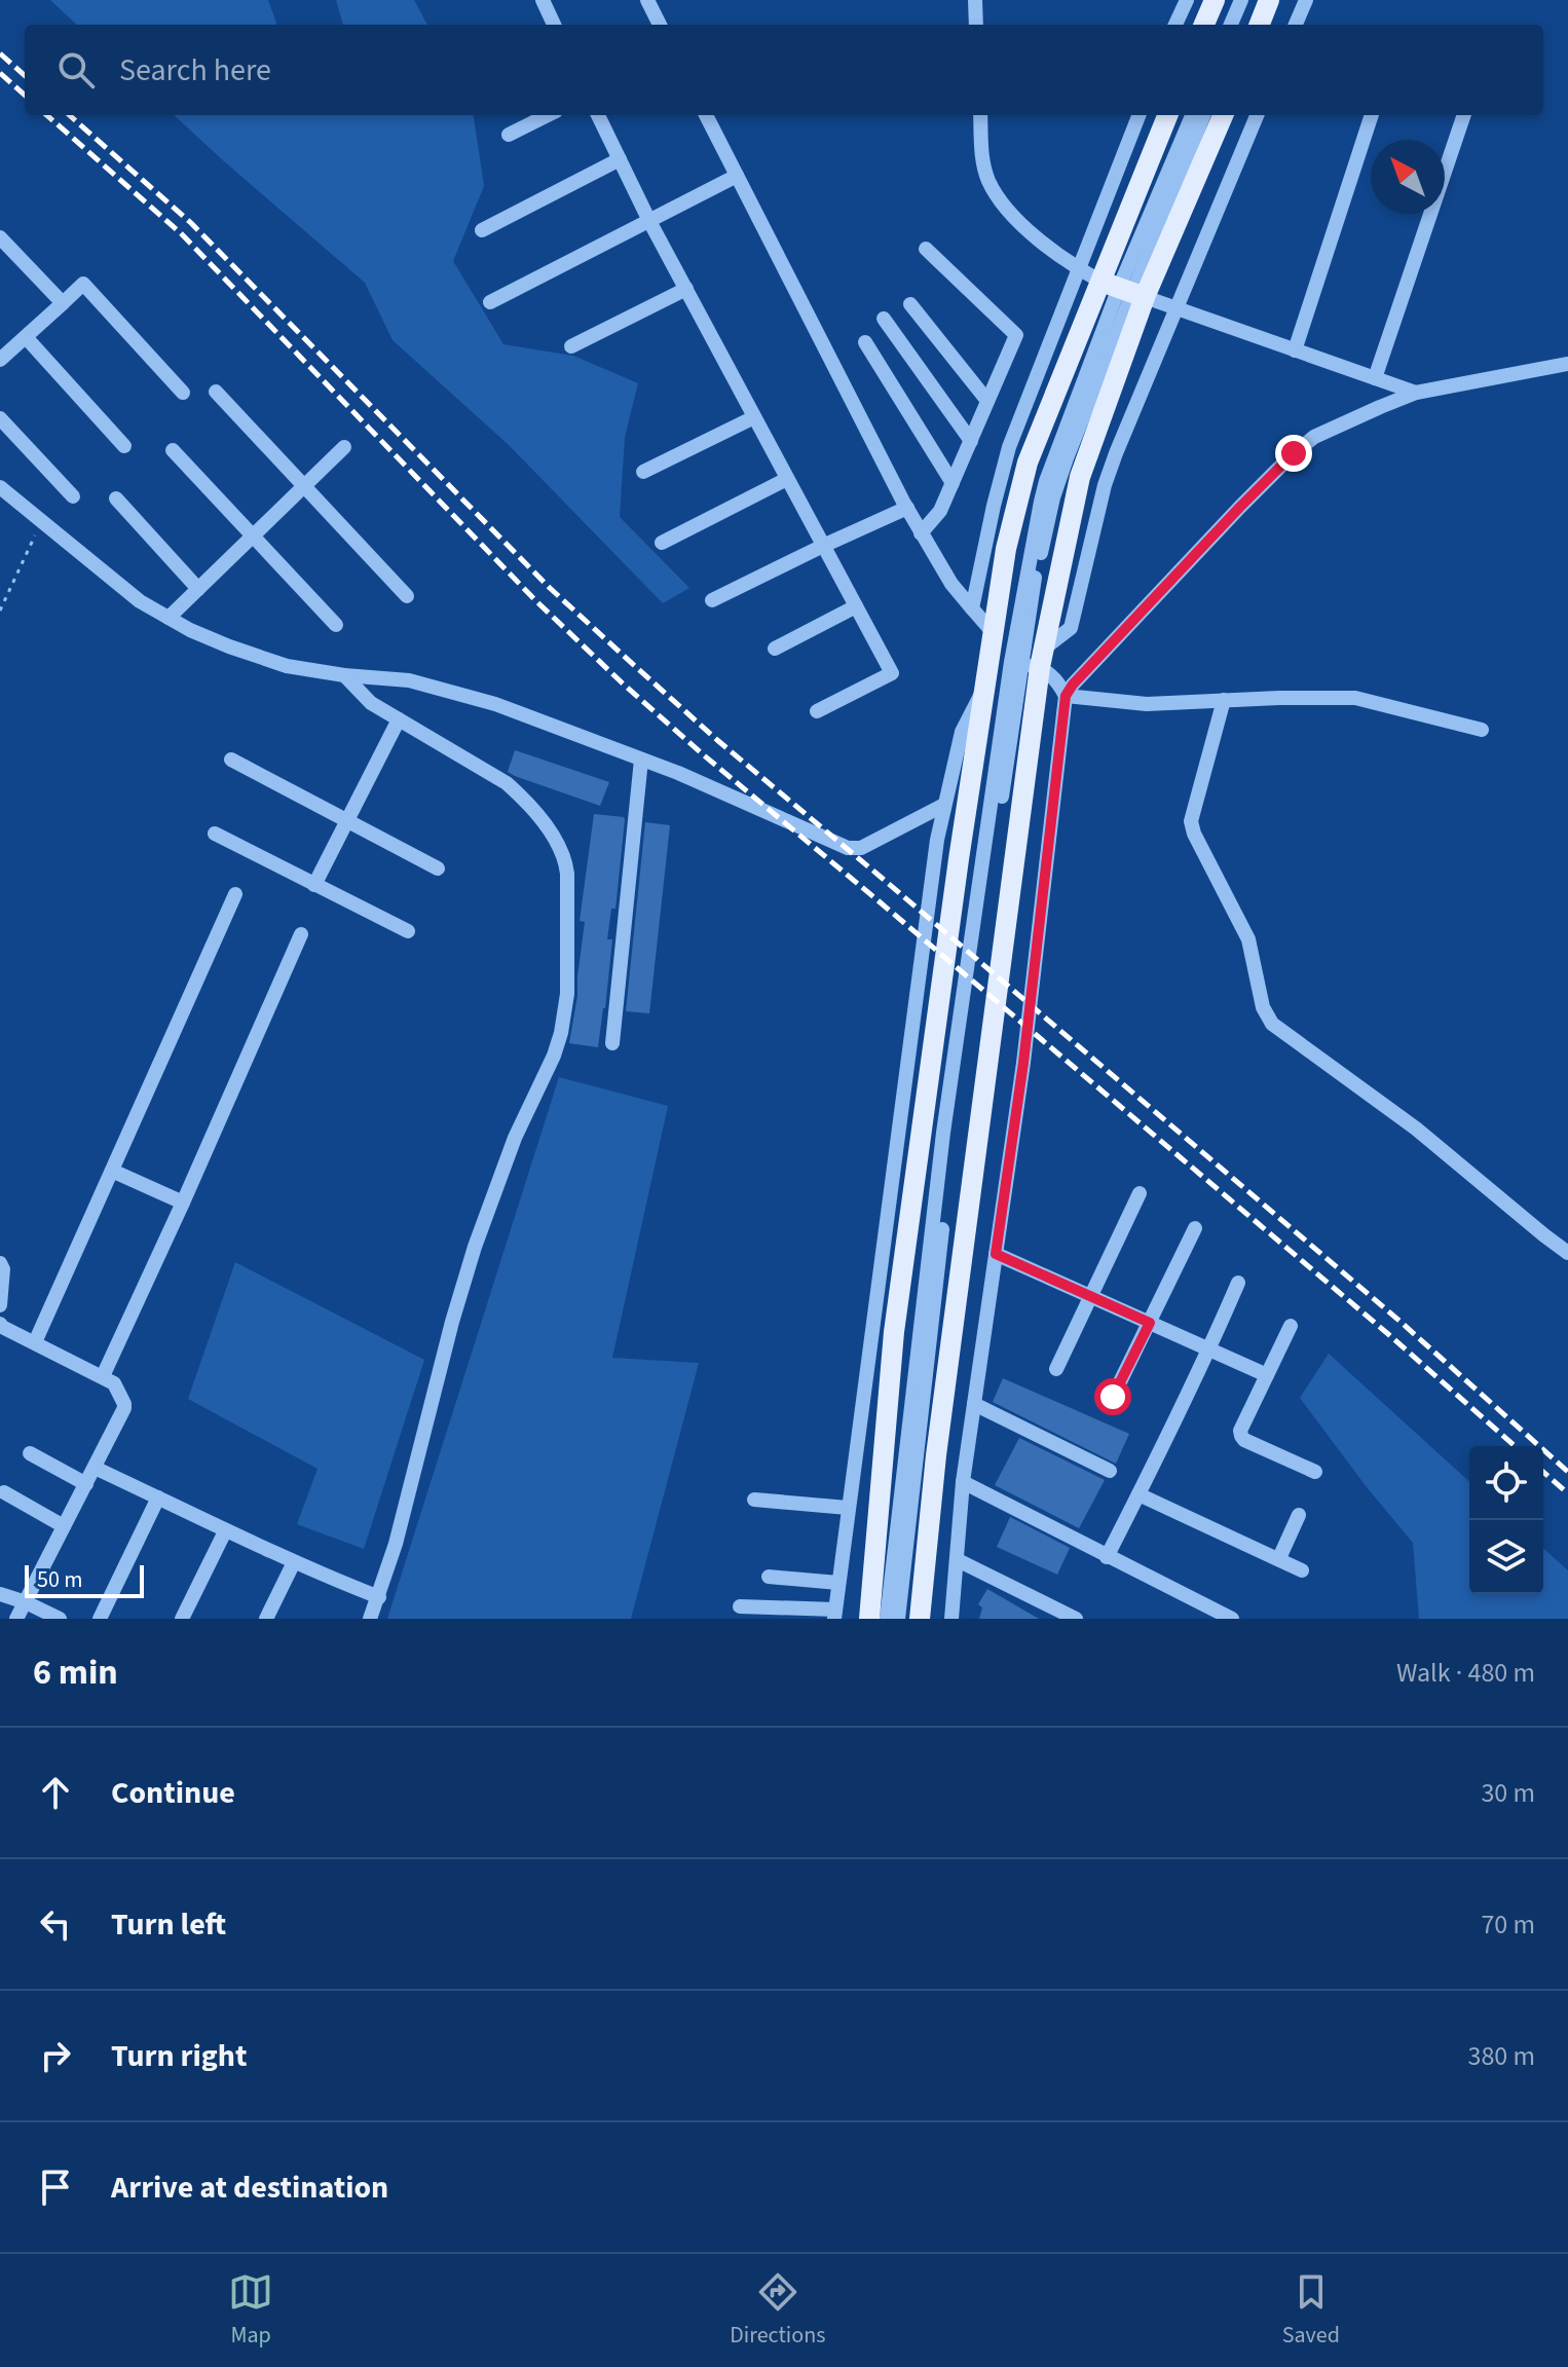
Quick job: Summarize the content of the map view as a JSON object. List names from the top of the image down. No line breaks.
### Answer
{"scale_bar":"50 m","north":"top left","page":{"search":"Search here","scale":"50 m","heading":["6 min","Walk · 480 m"],"list":[["Continue","30 m"],["Turn left","70 m"],["Turn right","380 m"],"Arrive at destination"],"nav":["Map","Directions","Saved"]}}
